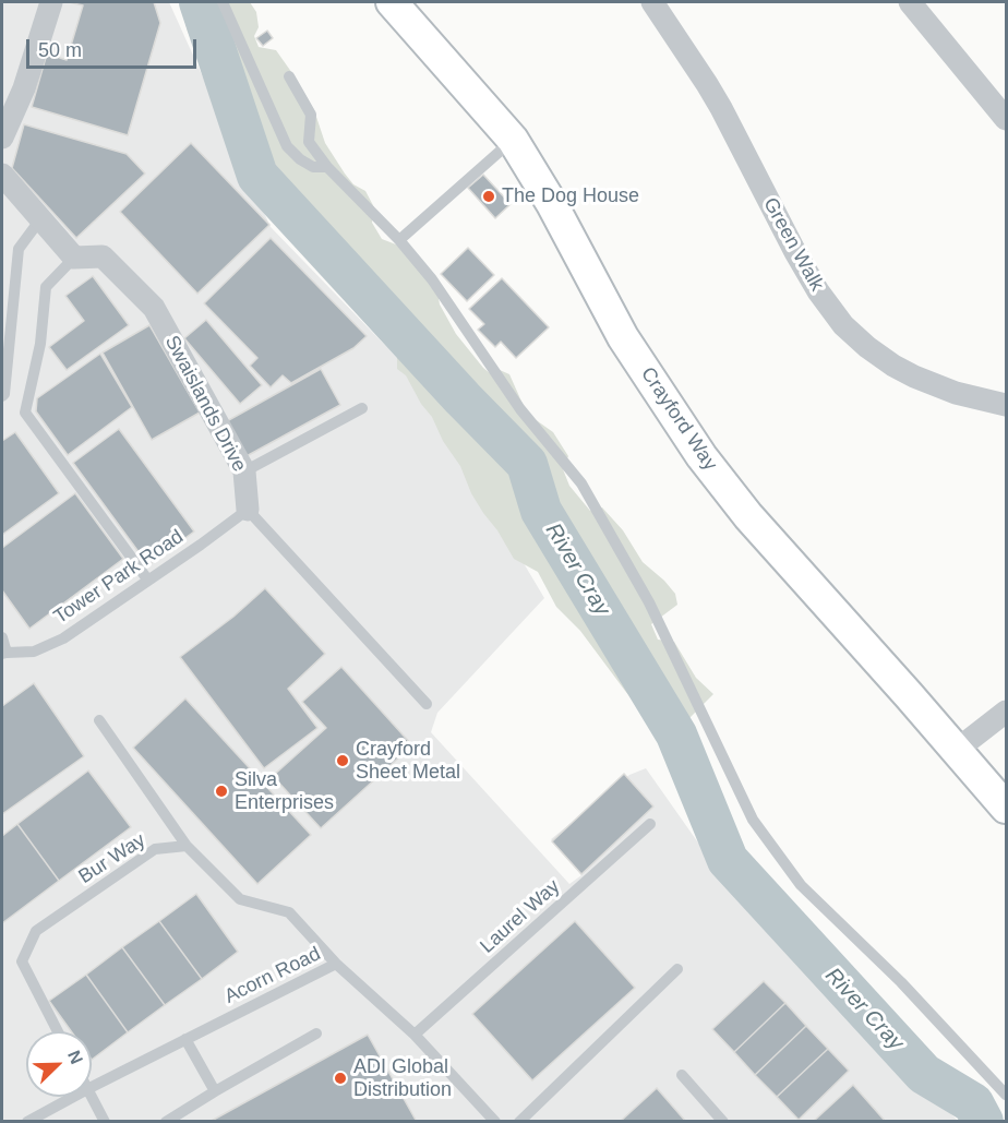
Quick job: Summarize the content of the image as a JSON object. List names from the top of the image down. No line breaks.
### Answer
{"streets":{"main road":["Crayford Way"],"street":["Green Walk","Swaislands Drive"],"lane":["Tower Park Road","Bur Way","Laurel Way","Acorn Road"]},"crossings":[["Swaislands Drive","Tower Park Road"],["Laurel Way","Acorn Road"]],"water":["River Cray"],"places":["The Dog House","Crayford Sheet Metal","Silva Enterprises","ADI Global Distribution"],"scale_bar":"50 m","north":"top right"}
